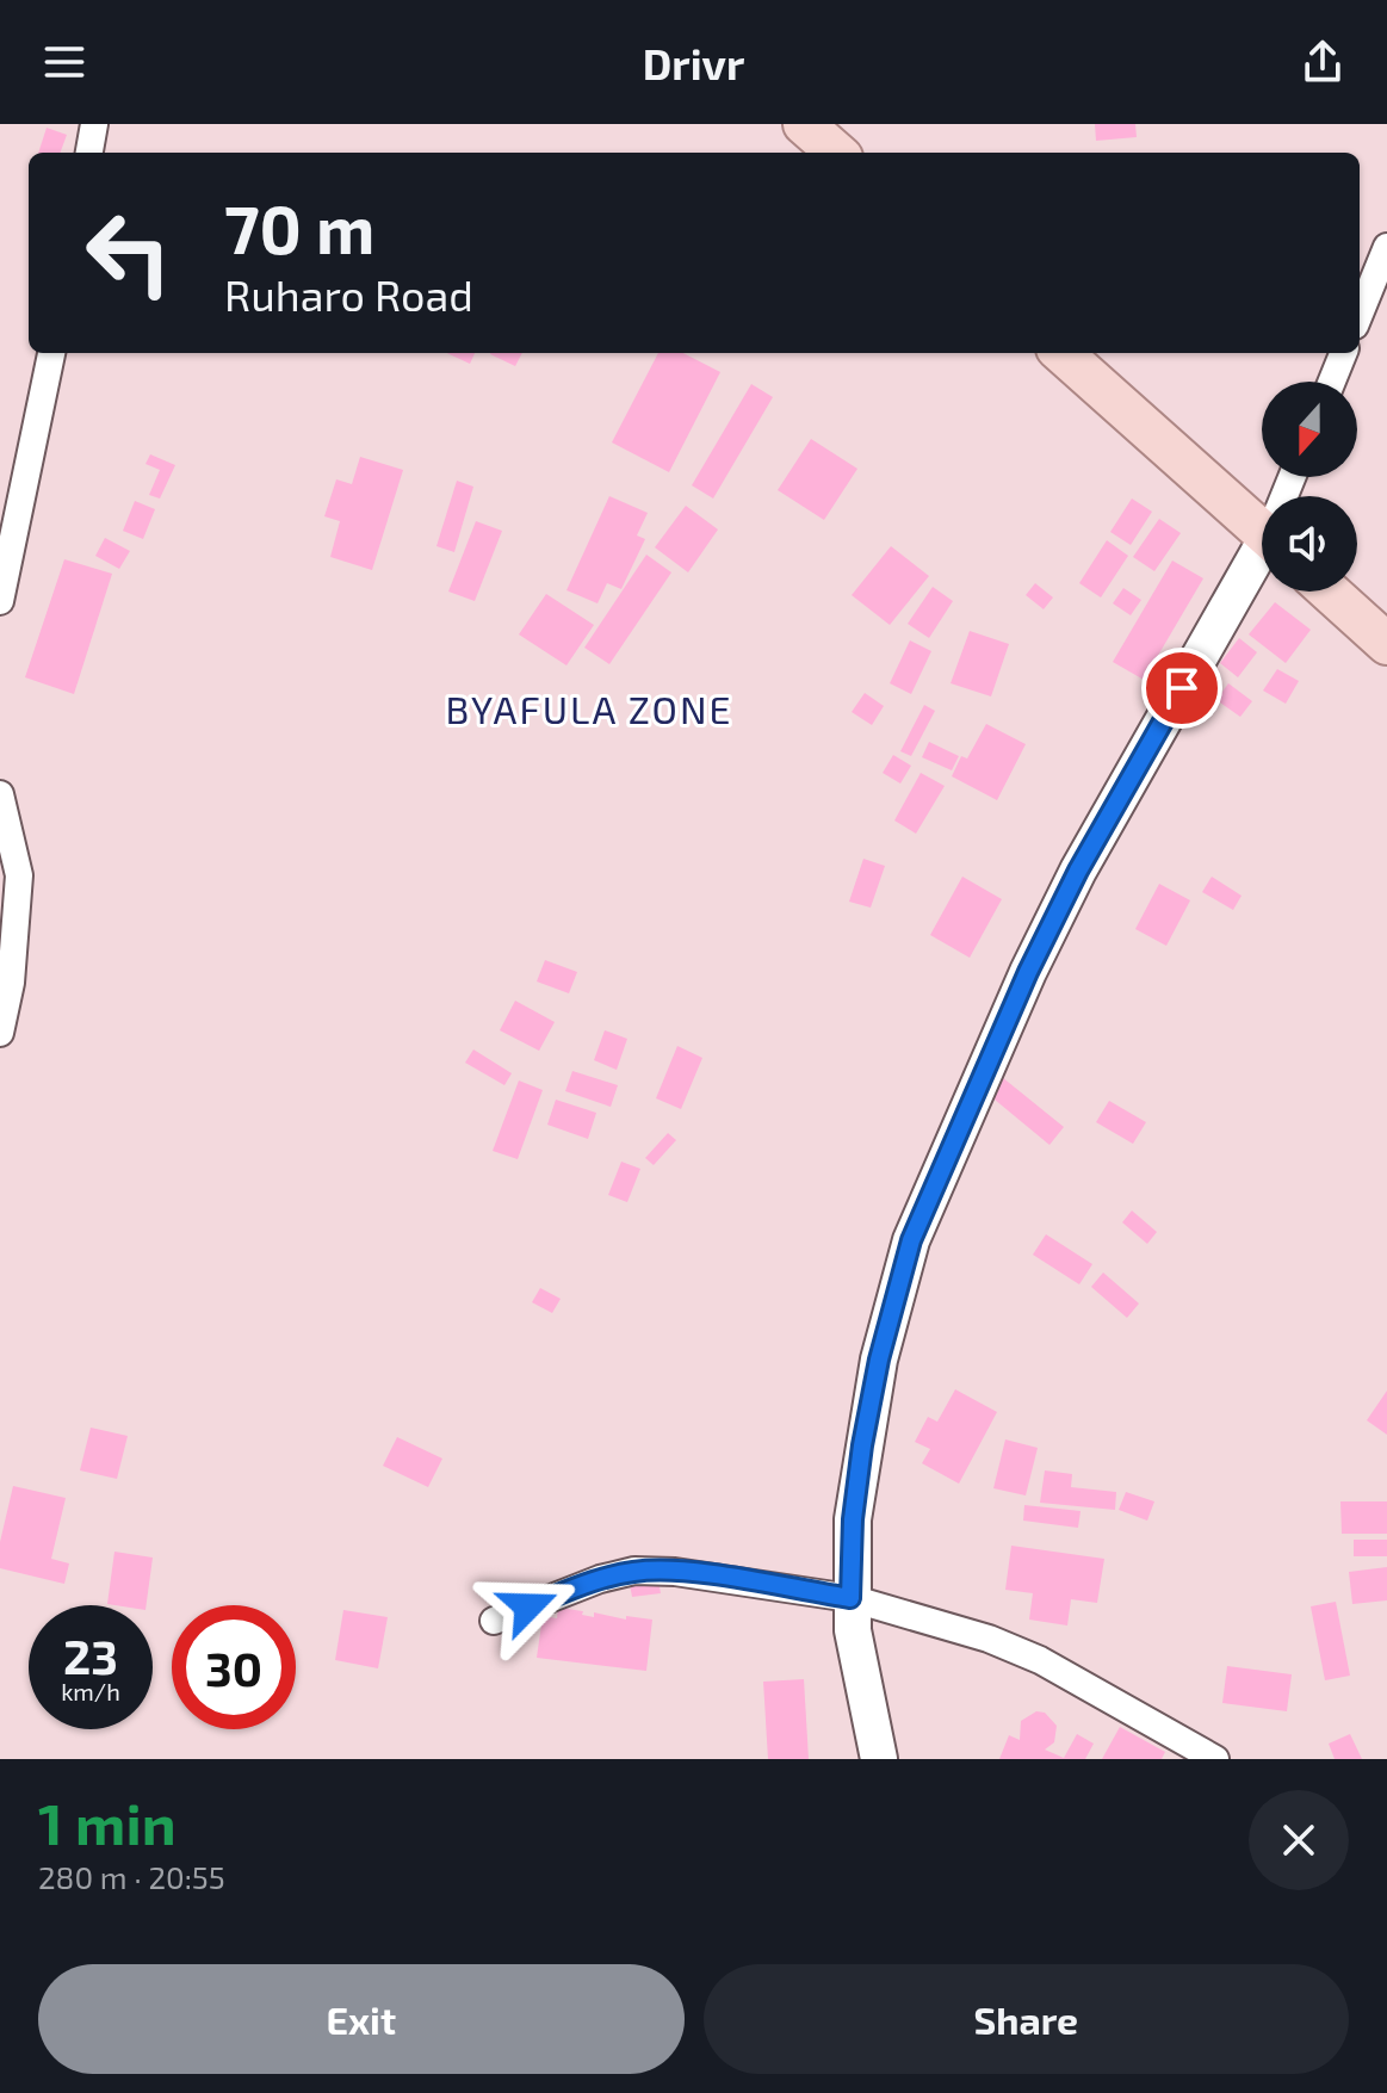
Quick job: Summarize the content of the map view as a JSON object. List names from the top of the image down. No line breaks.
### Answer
{"districts":["BYAFULA ZONE"],"north":"bottom","page":{"header":"Drivr","turn":["70 m","Ruharo Road"],"speed":"23 km/h","limit":"30","heading":["1 min","280 m · 20:55"],"buttons":["Exit","Share"]}}
